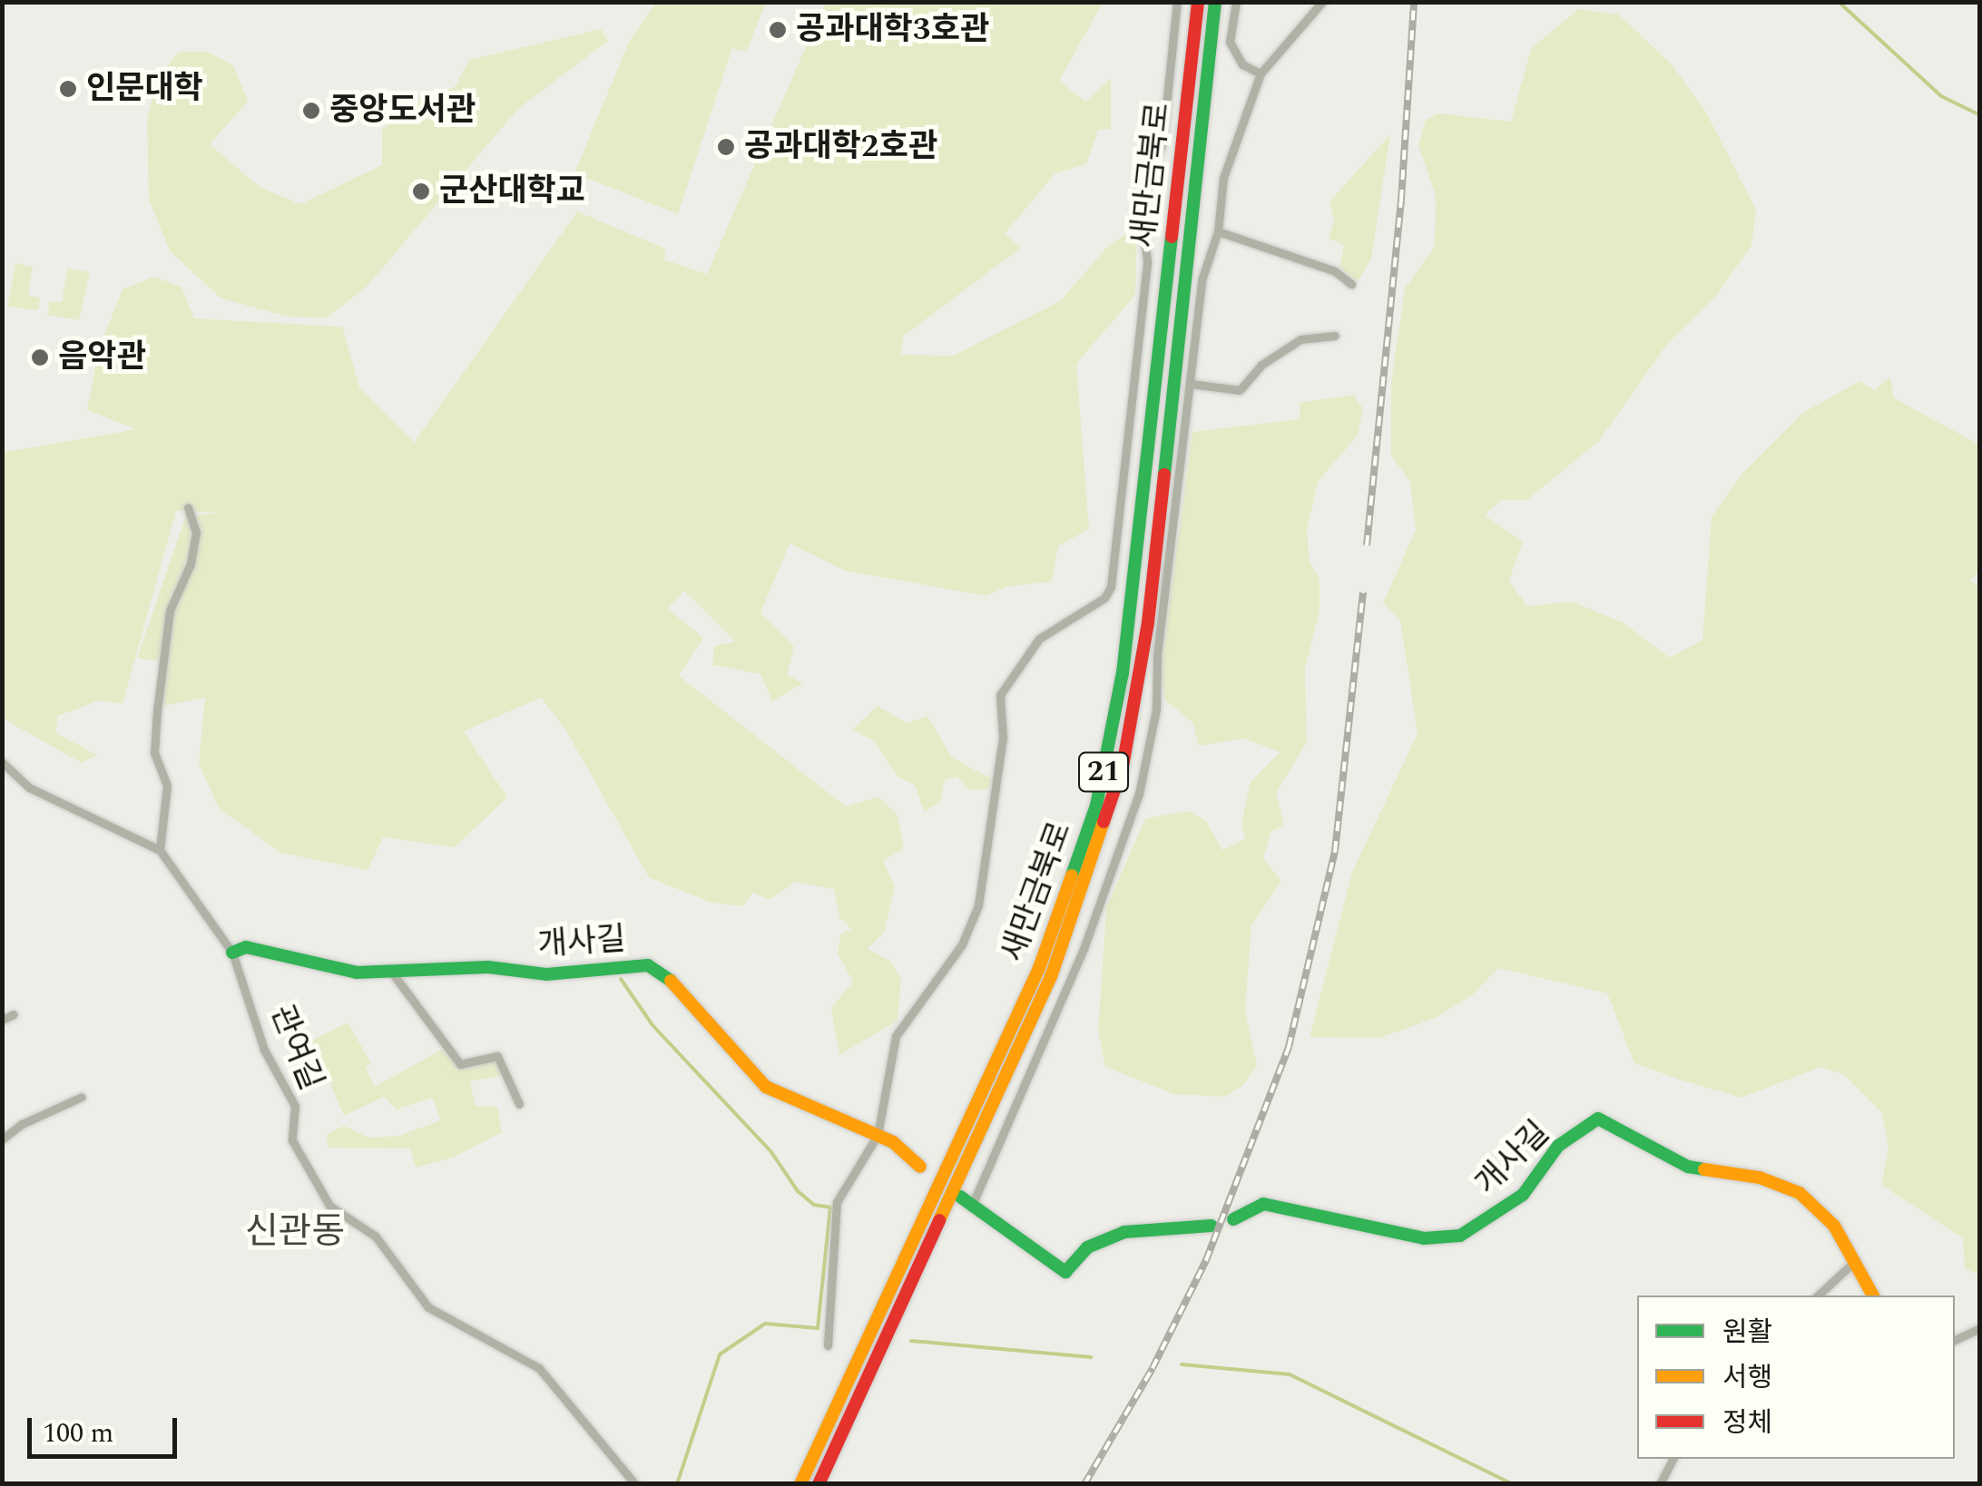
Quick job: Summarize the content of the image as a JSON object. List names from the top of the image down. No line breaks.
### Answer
{"streets":{"main road":["새만금북로","21","개사길"],"street":["관여길"]},"crossings":[["개사길","관여길"]],"districts":["신관동"],"places":["공과대학3호관","인문대학","중앙도서관","공과대학2호관","군산대학교","음악관"],"legend":["원활","서행","정체"],"scale_bar":"100 m"}
